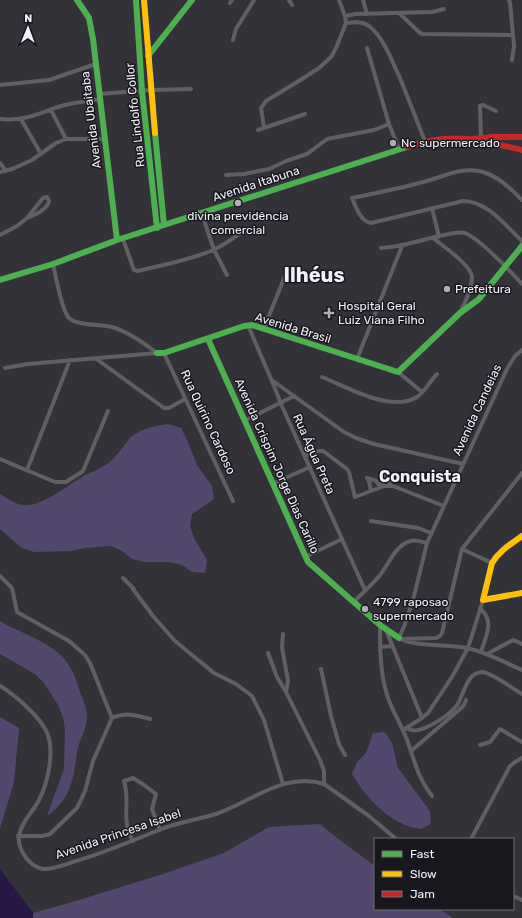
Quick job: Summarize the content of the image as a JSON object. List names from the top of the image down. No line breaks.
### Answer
{"streets":{"main road":["Rua Lindolfo Collor","Avenida Ubaitaba","Avenida Itabuna","Avenida Brasil","Avenida Crispim Jorge Dias Carillo"],"street":["Avenida Candeias","Rua Quirino Cardoso","Rua Água Preta","Avenida Princesa Isabel"]},"crossings":[["Rua Lindolfo Collor","Avenida Itabuna"],["Avenida Ubaitaba","Avenida Itabuna"],["Avenida Brasil","Rua Quirino Cardoso"],["Avenida Brasil","Rua Água Preta"],["Avenida Brasil","Avenida Crispim Jorge Dias Carillo"],["Avenida Candeias","Avenida Crispim Jorge Dias Carillo"]],"districts":["Ilhéus","Conquista"],"places":{"other":["Nc supermercado","divina previdência comercial","Prefeitura","4799 raposao supermercado"],"health":["Hospital Geral Luiz Viana Filho"]},"legend":["Fast","Slow","Jam"],"north":"top"}
